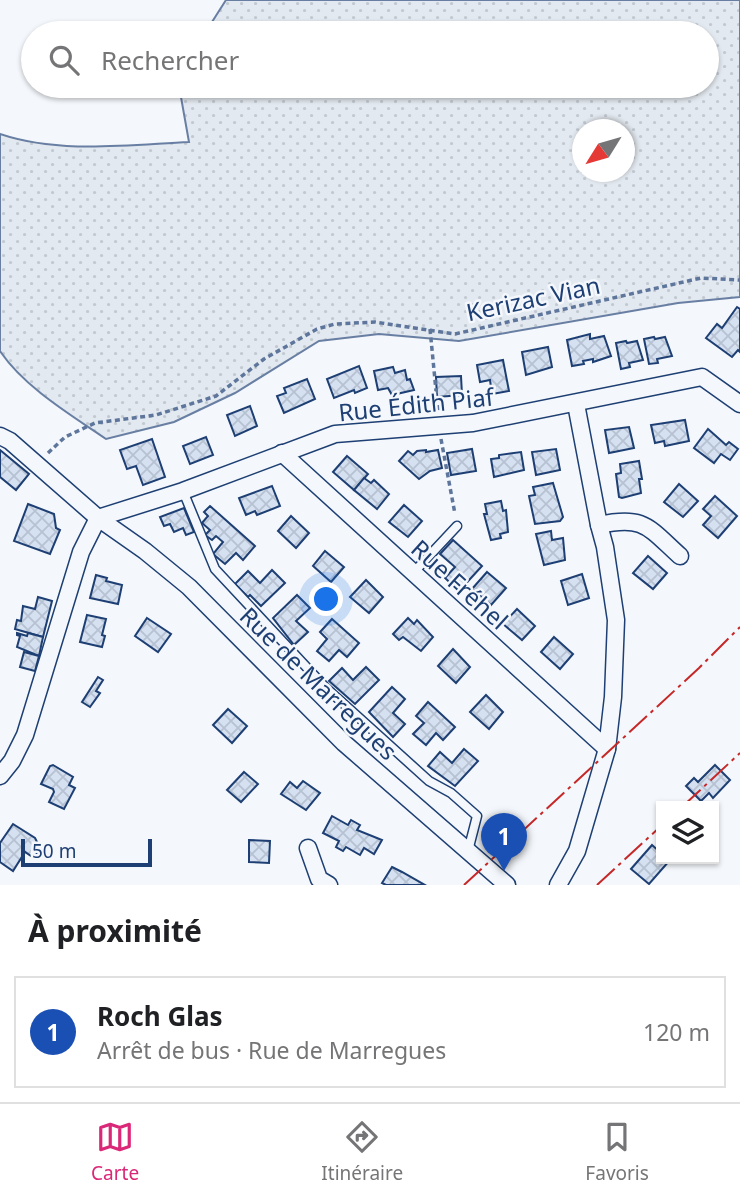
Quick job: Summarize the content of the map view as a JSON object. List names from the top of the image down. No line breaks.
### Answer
{"streets":{"street":["Rue Édith Piaf","Rue Fréhel","Rue de Marregues"],"path":["Kerizac Vian"]},"crossings":[["Kerizac Vian","Rue de Marregues"],["Rue Édith Piaf","Rue Fréhel"],["Rue Édith Piaf","Rue de Marregues"]],"scale_bar":"50 m","north":"bottom left","page":{"search":"Rechercher","pins":"1","scale":"50 m","heading":"À proximité","list":[{"mark":"1","name":"Roch Glas","note":"Arrêt de bus · Rue de Marregues","value":"120 m"}],"nav":["Carte","Itinéraire","Favoris"]}}
